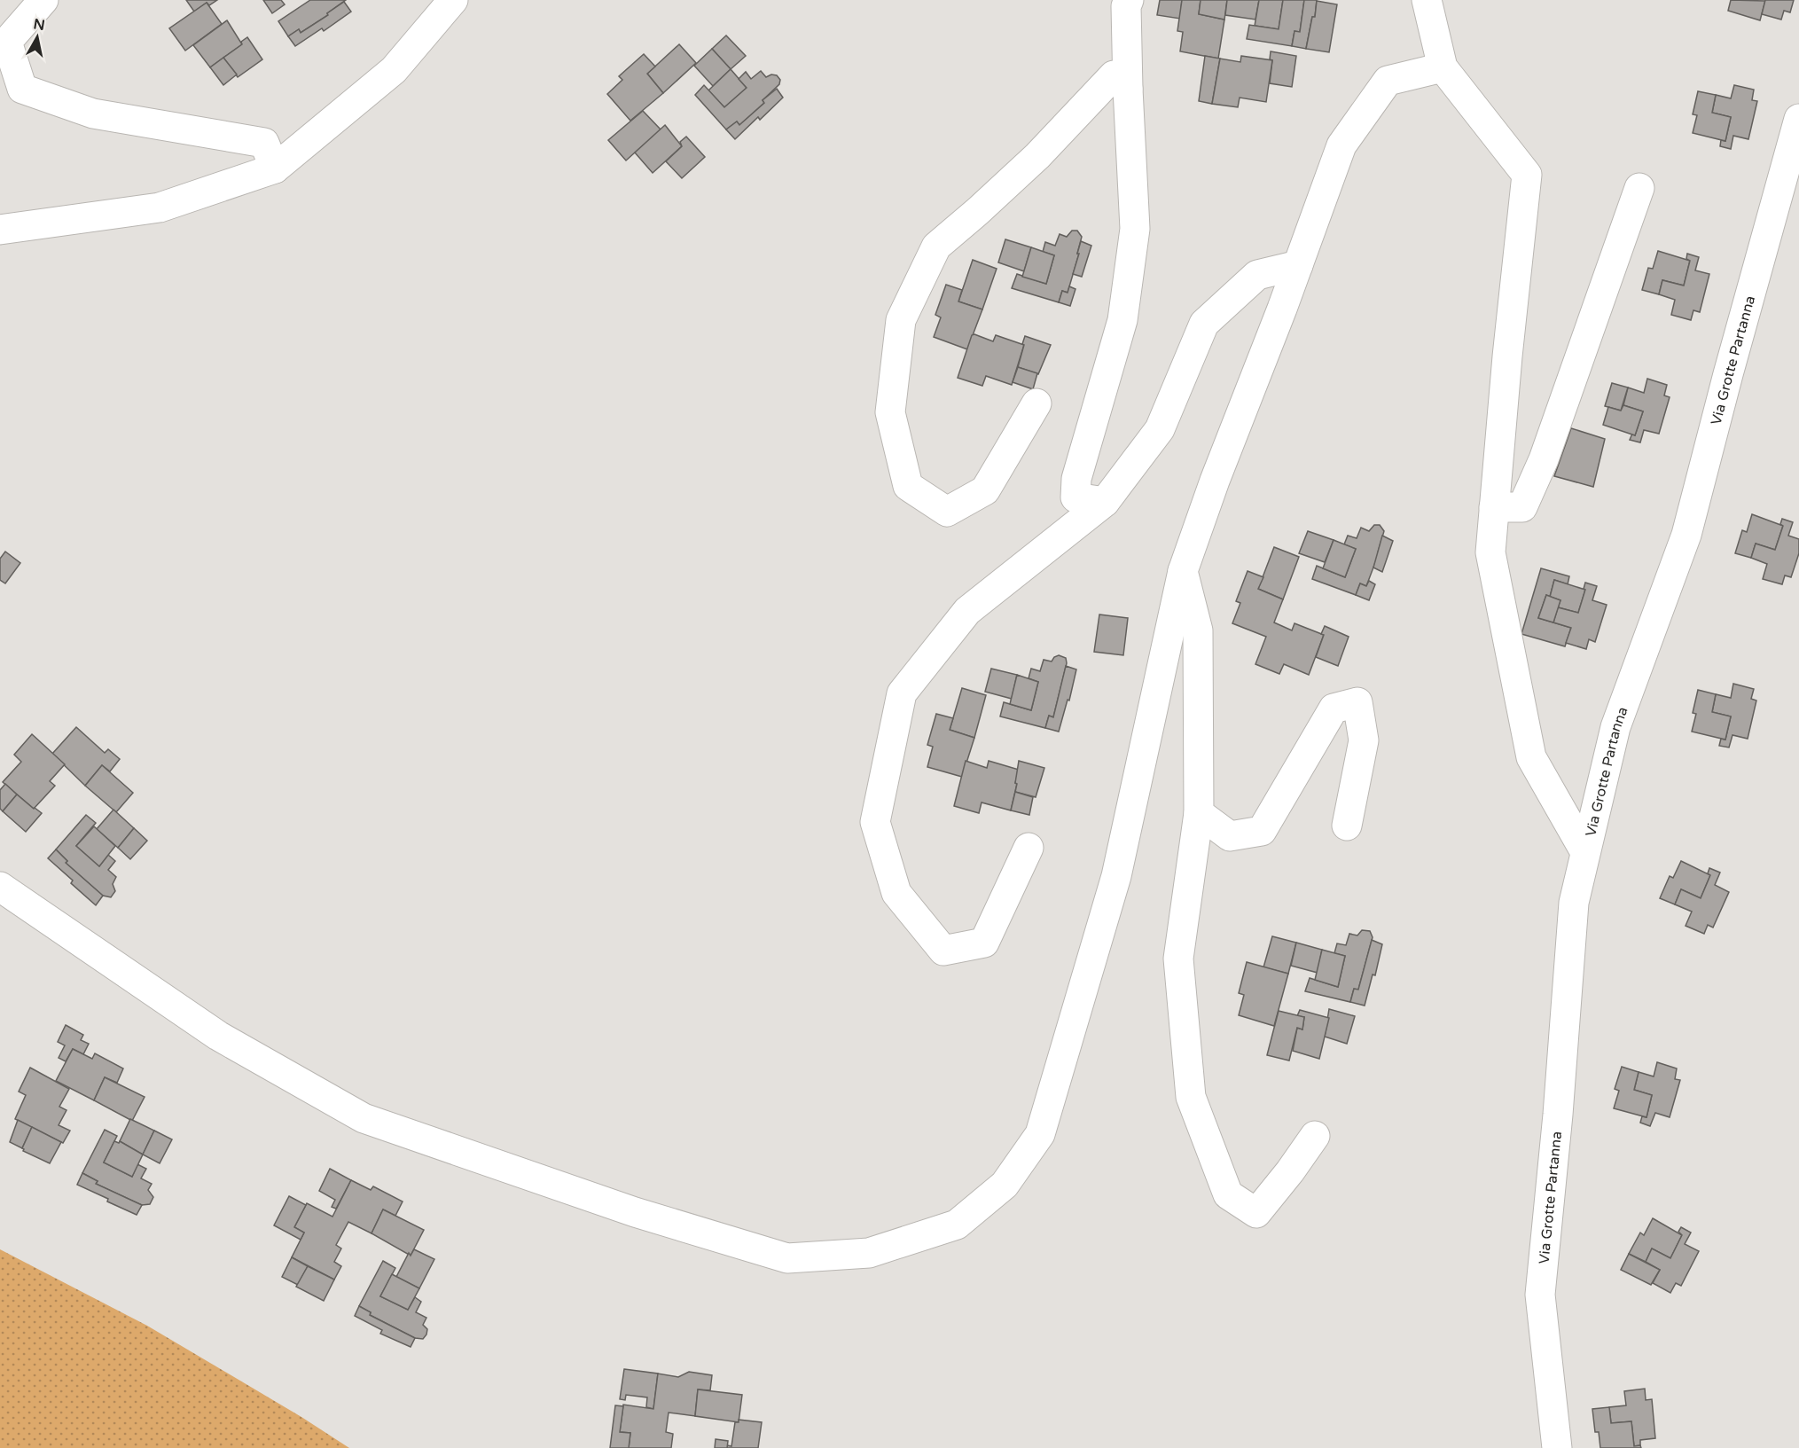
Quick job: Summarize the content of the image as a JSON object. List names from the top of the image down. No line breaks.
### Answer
{"streets":{"street":["Via Grotte Partanna"]},"north":"top"}
